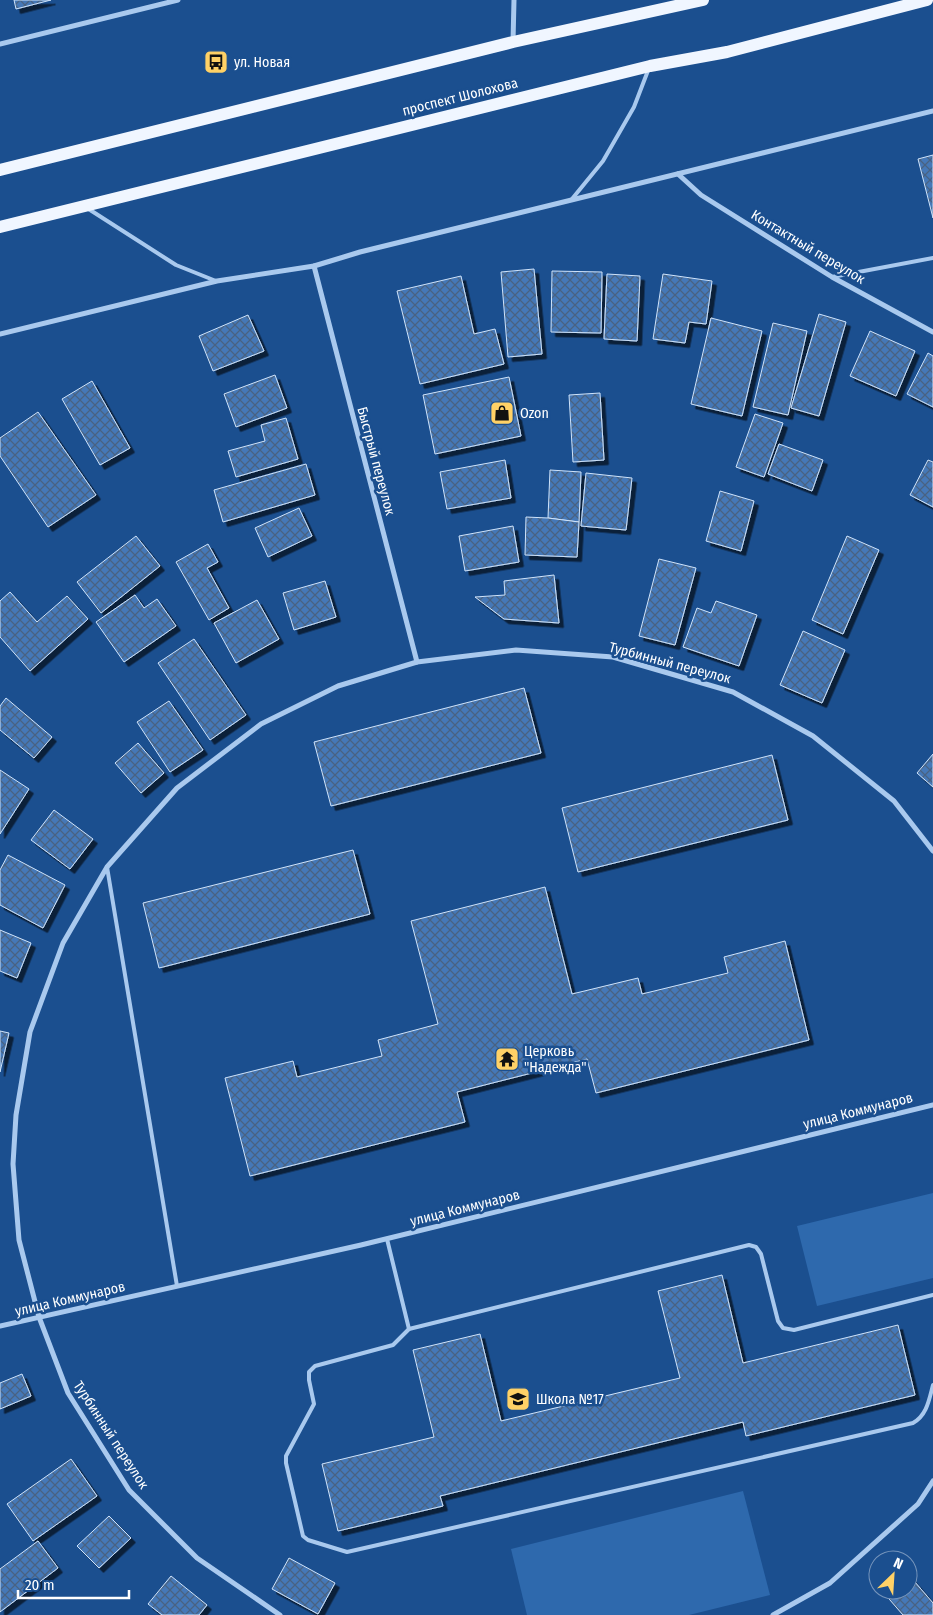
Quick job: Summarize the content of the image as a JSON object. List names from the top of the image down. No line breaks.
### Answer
{"streets":{"main road":["проспект Шолохова"],"street":["Контактный переулок","Быстрый переулок","Турбинный переулок","улица Коммунаров"]},"crossings":[["Быстрый переулок","Турбинный переулок"],["Турбинный переулок","улица Коммунаров"]],"places":{"bus stop":["ул. Новая"],"shop":["Ozon"],"temple":["Церковь \"Надежда\""],"school or university":["Школа №17"]},"scale_bar":"20 m","north":"top right"}
